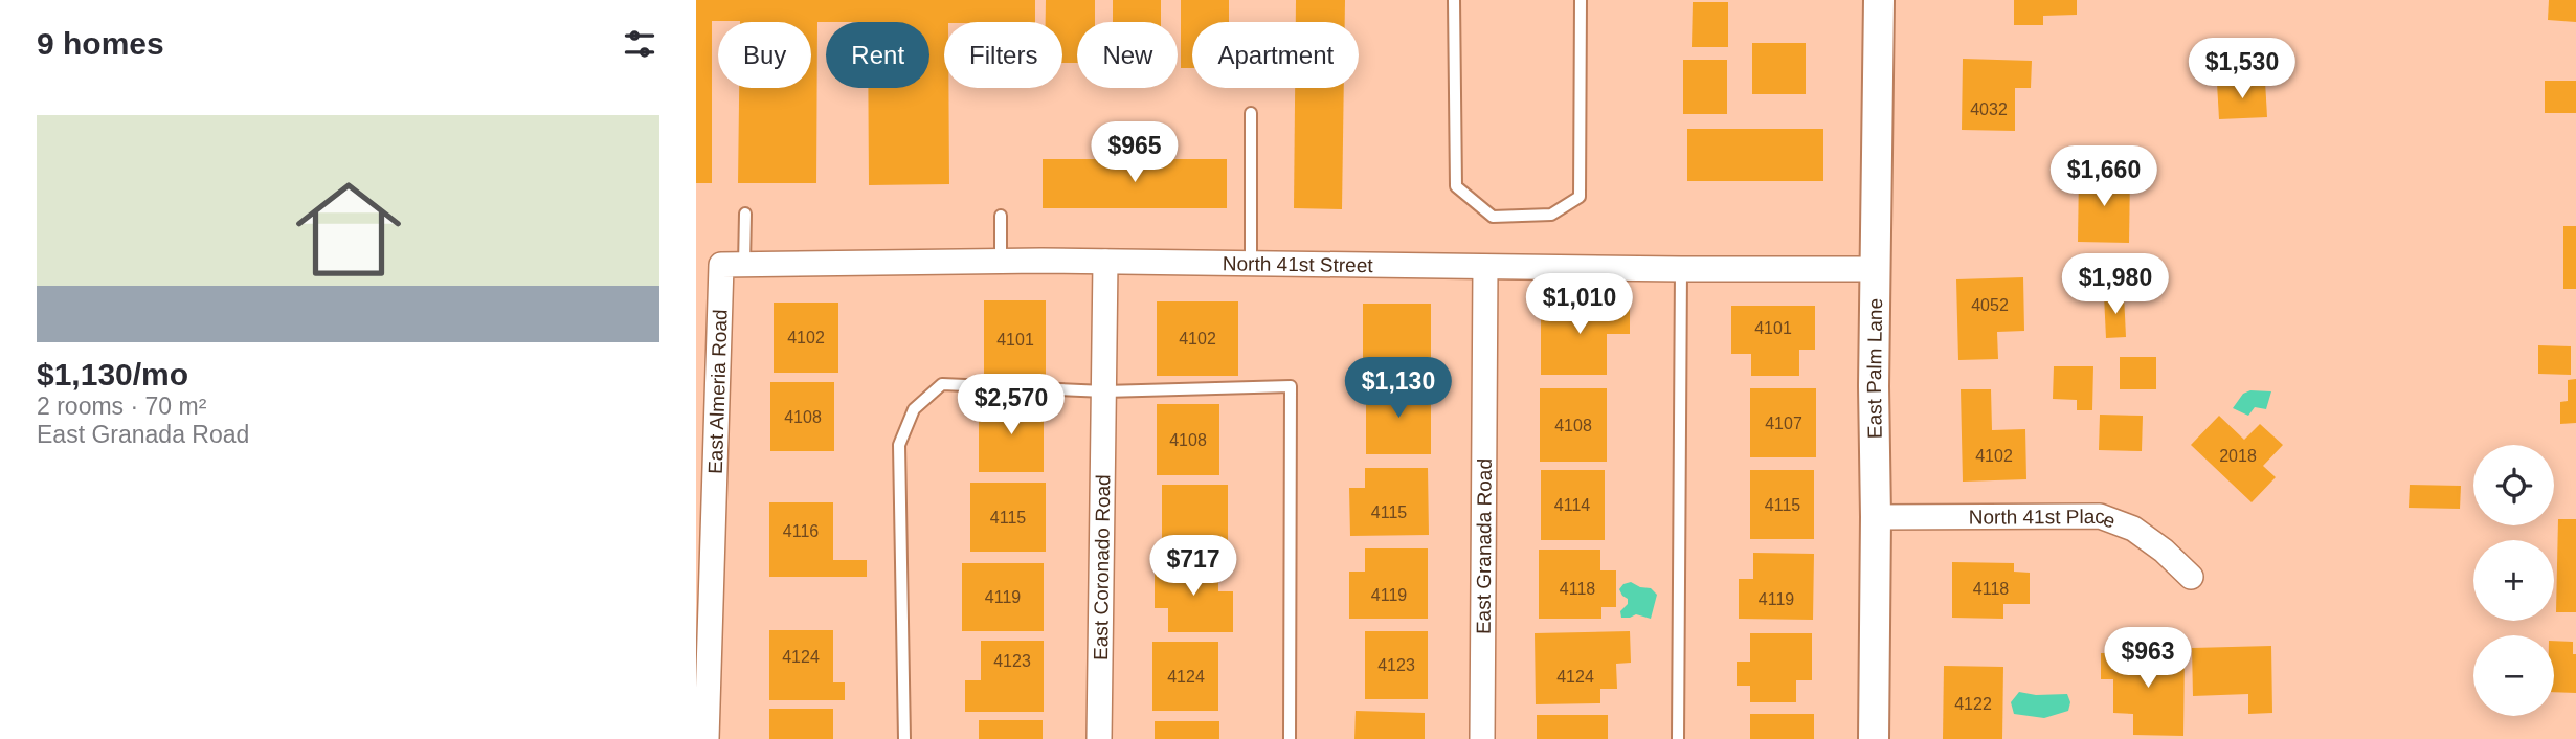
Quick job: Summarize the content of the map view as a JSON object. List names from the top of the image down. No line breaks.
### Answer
{"streets":{"street":["North 41st Street","East Palm Lane","East Almeria Road","North 41st Place","East Granada Road","East Coronado Road"]},"crossings":[["North 41st Street","East Palm Lane"],["North 41st Street","East Almeria Road"],["North 41st Street","East Granada Road"],["North 41st Street","East Coronado Road"],["East Palm Lane","North 41st Place"]],"house_numbers":["4032","4052","4101","4102","4102","4101","4108","4107","4108","4108","4102","2018","4114","4115","4115","4115","4116","4118","4118","4119","4119","4119","4124","4123","4123","4124","4124","4122"],"page":{"heading":"9 homes","chip":["Buy","Rent","Filters","New","Apartment"],"price":["$1,530","$965","$1,660","$1,980","$1,010","$1,130","$2,570","$717","$963"],"list":[{"name":"$1,130/mo","note":"2 rooms · 70 m² · East Granada Road"}],"map_buttons":["+","−"]}}
